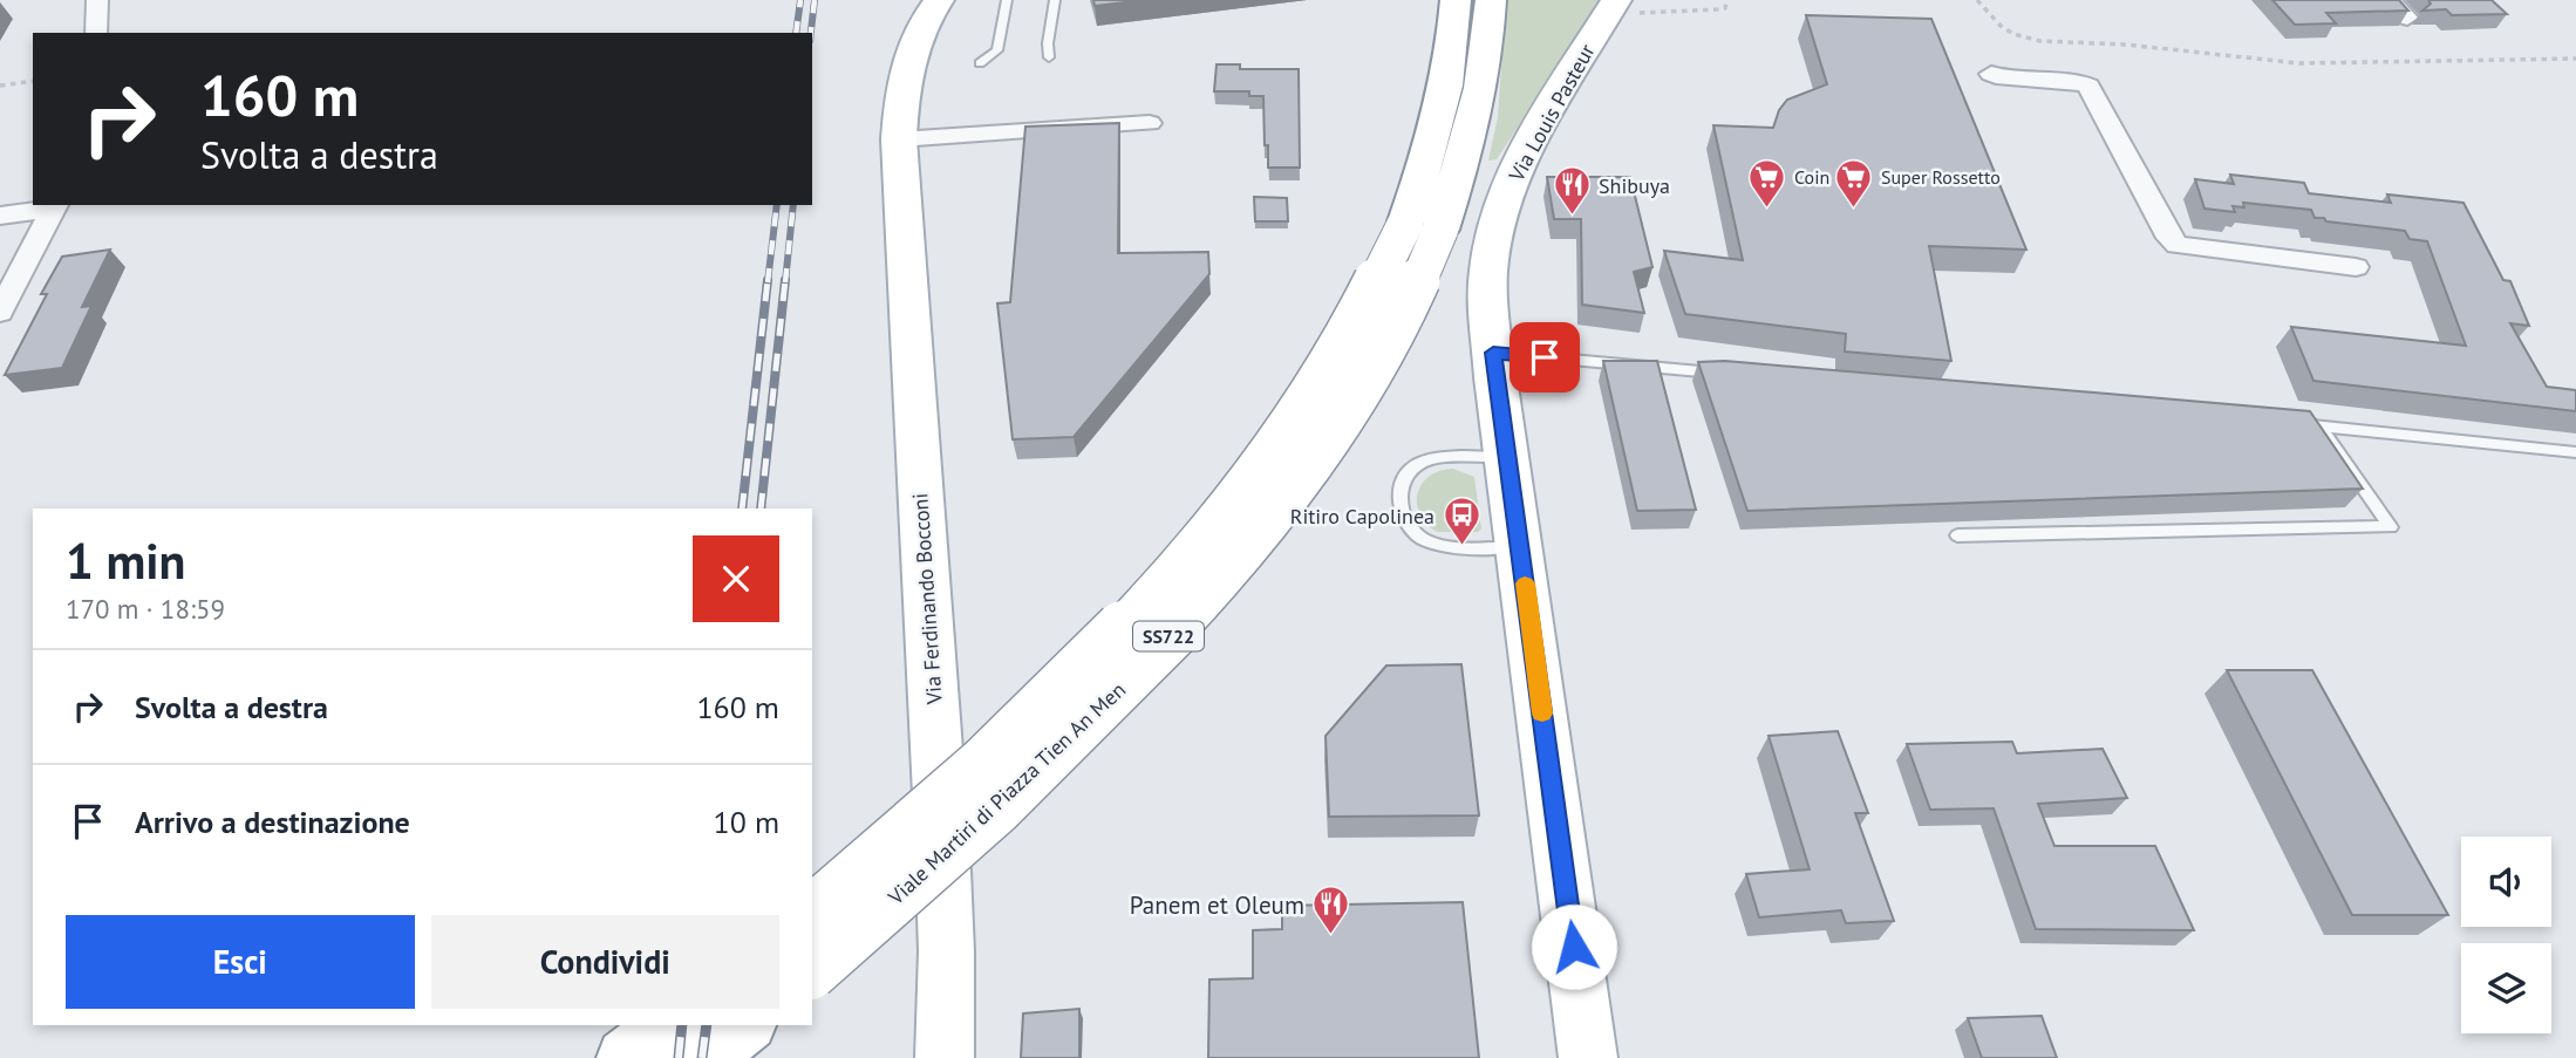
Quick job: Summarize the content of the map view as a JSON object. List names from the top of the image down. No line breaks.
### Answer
{"streets":{"main road":["Via Louis Pasteur","Via Ferdinando Bocconi","SS722","Viale Martiri di Piazza Tien An Men"]},"places":{"supermarket":["Coin","Super Rossetto"],"restaurant":["Shibuya","Panem et Oleum"],"bus stop":["Ritiro Capolinea"]},"page":{"turn":["160 m","Svolta a destra"],"heading":["1 min","170 m · 18:59"],"list":[{"name":"Svolta a destra","value":"160 m"},{"name":"Arrivo a destinazione","value":"10 m"}],"buttons":["Esci","Condividi"]}}
